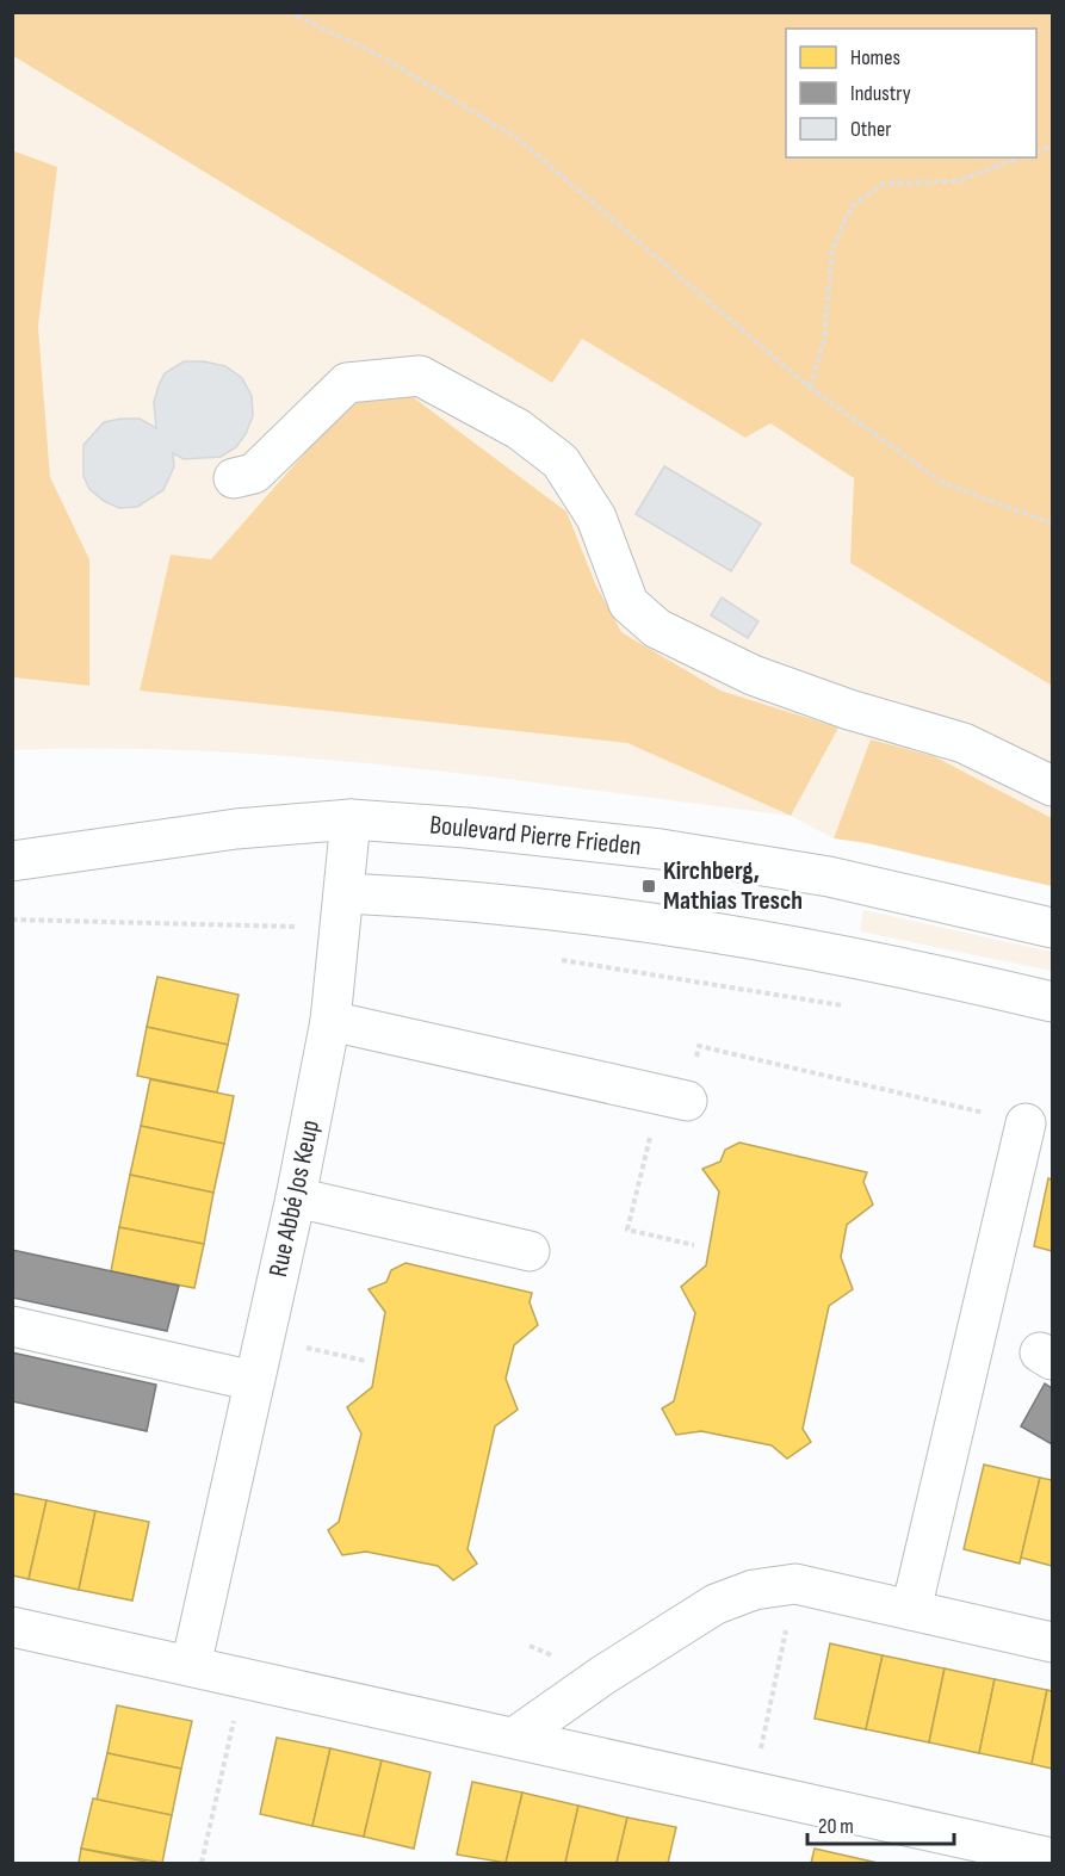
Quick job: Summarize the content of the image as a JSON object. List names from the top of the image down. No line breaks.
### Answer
{"streets":{"main road":["Boulevard Pierre Frieden","Rue Abbé Jos Keup"]},"crossings":[["Boulevard Pierre Frieden","Rue Abbé Jos Keup"]],"places":{"transit":["Kirchberg, Mathias Tresch"]},"legend":["Homes","Industry","Other"],"scale_bar":"20 m"}
